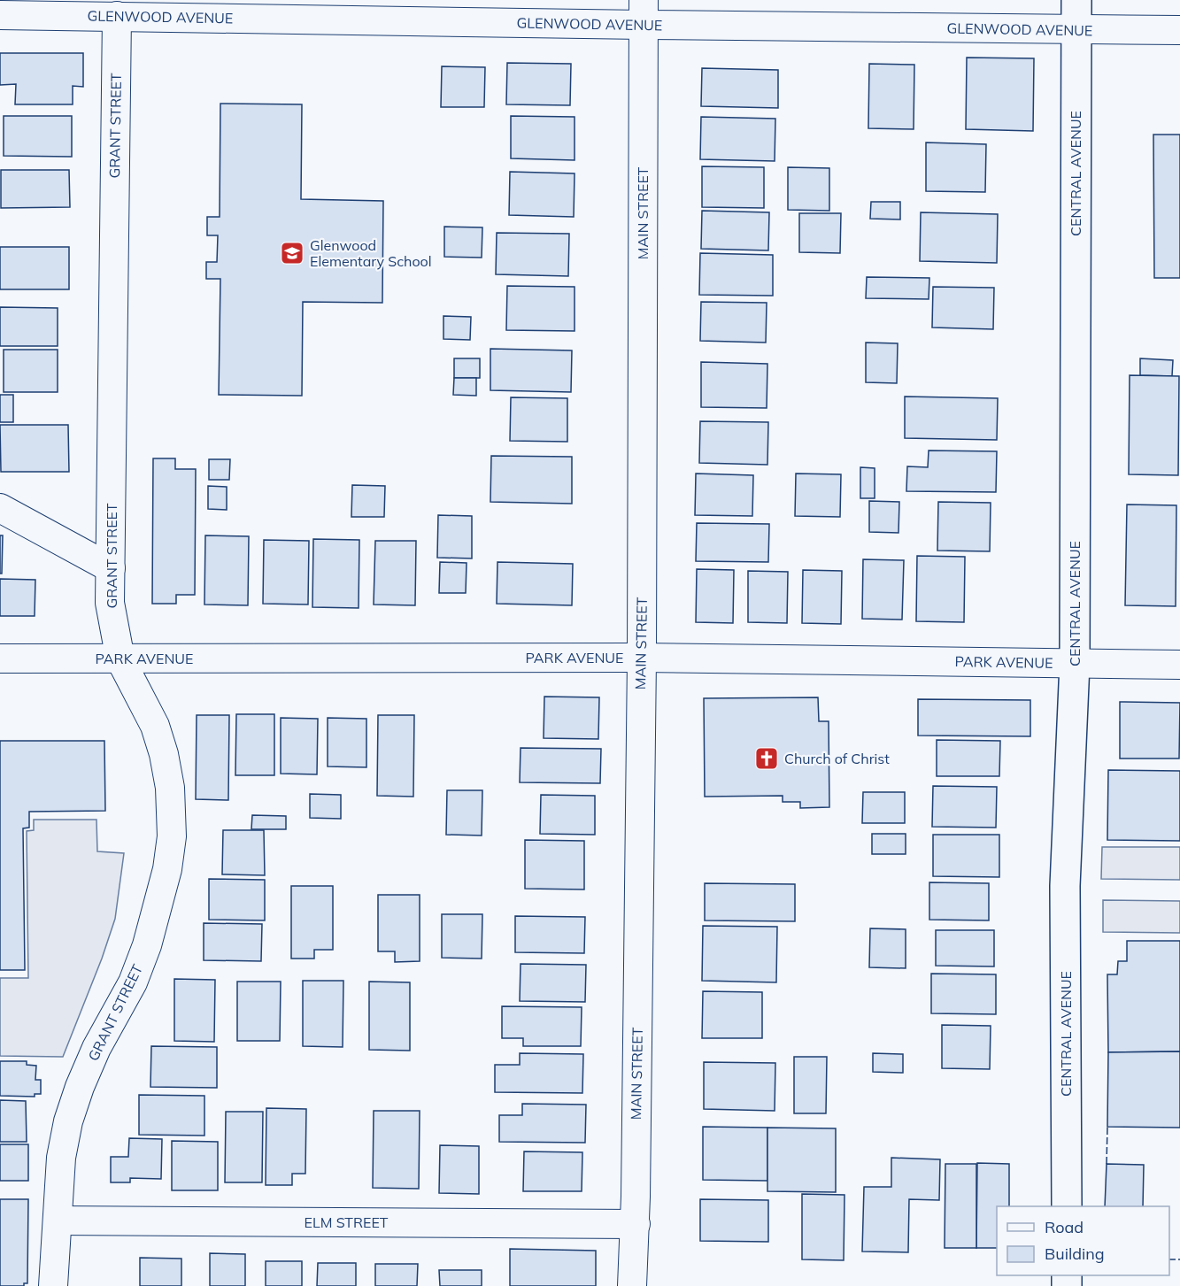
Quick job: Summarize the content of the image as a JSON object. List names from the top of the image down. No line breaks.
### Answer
{"streets":{"street":["GLENWOOD AVENUE","GRANT STREET","CENTRAL AVENUE","MAIN STREET","PARK AVENUE","ELM STREET"]},"crossings":[["GLENWOOD AVENUE","GRANT STREET"],["GLENWOOD AVENUE","CENTRAL AVENUE"],["GLENWOOD AVENUE","MAIN STREET"],["GRANT STREET","PARK AVENUE"],["GRANT STREET","ELM STREET"],["CENTRAL AVENUE","PARK AVENUE"],["MAIN STREET","PARK AVENUE"],["MAIN STREET","ELM STREET"]],"places":{"school or university":["Glenwood Elementary School"],"church":["Church of Christ"]},"legend":["Road","Building"]}
